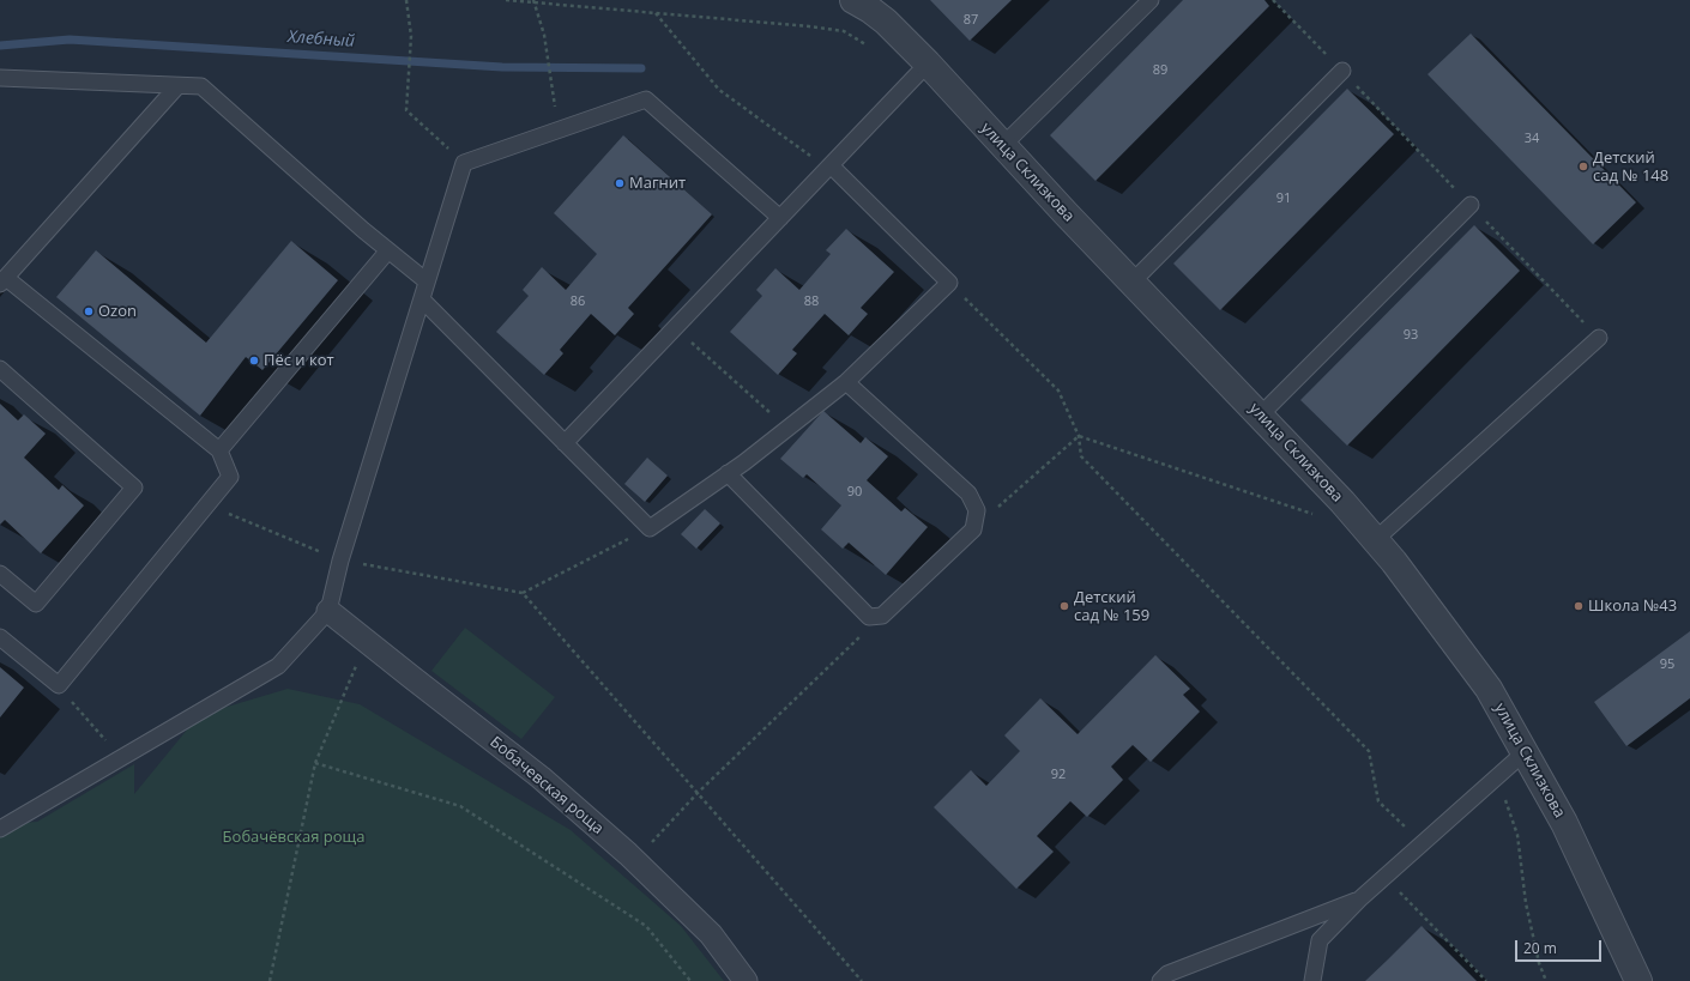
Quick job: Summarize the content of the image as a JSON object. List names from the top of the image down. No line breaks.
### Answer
{"streets":{"street":["улица Склизкова","Бобачевская роща"]},"water":["Хлебный"],"parks":["Бобачёвская роща"],"places":["Детский сад № 148","Магнит","Ozon","Пёс и кот","Детский сад № 159","Школа №43"],"house_numbers":["87","89","34","91","86","88","93","90","95","92"],"scale_bar":"20 m"}
